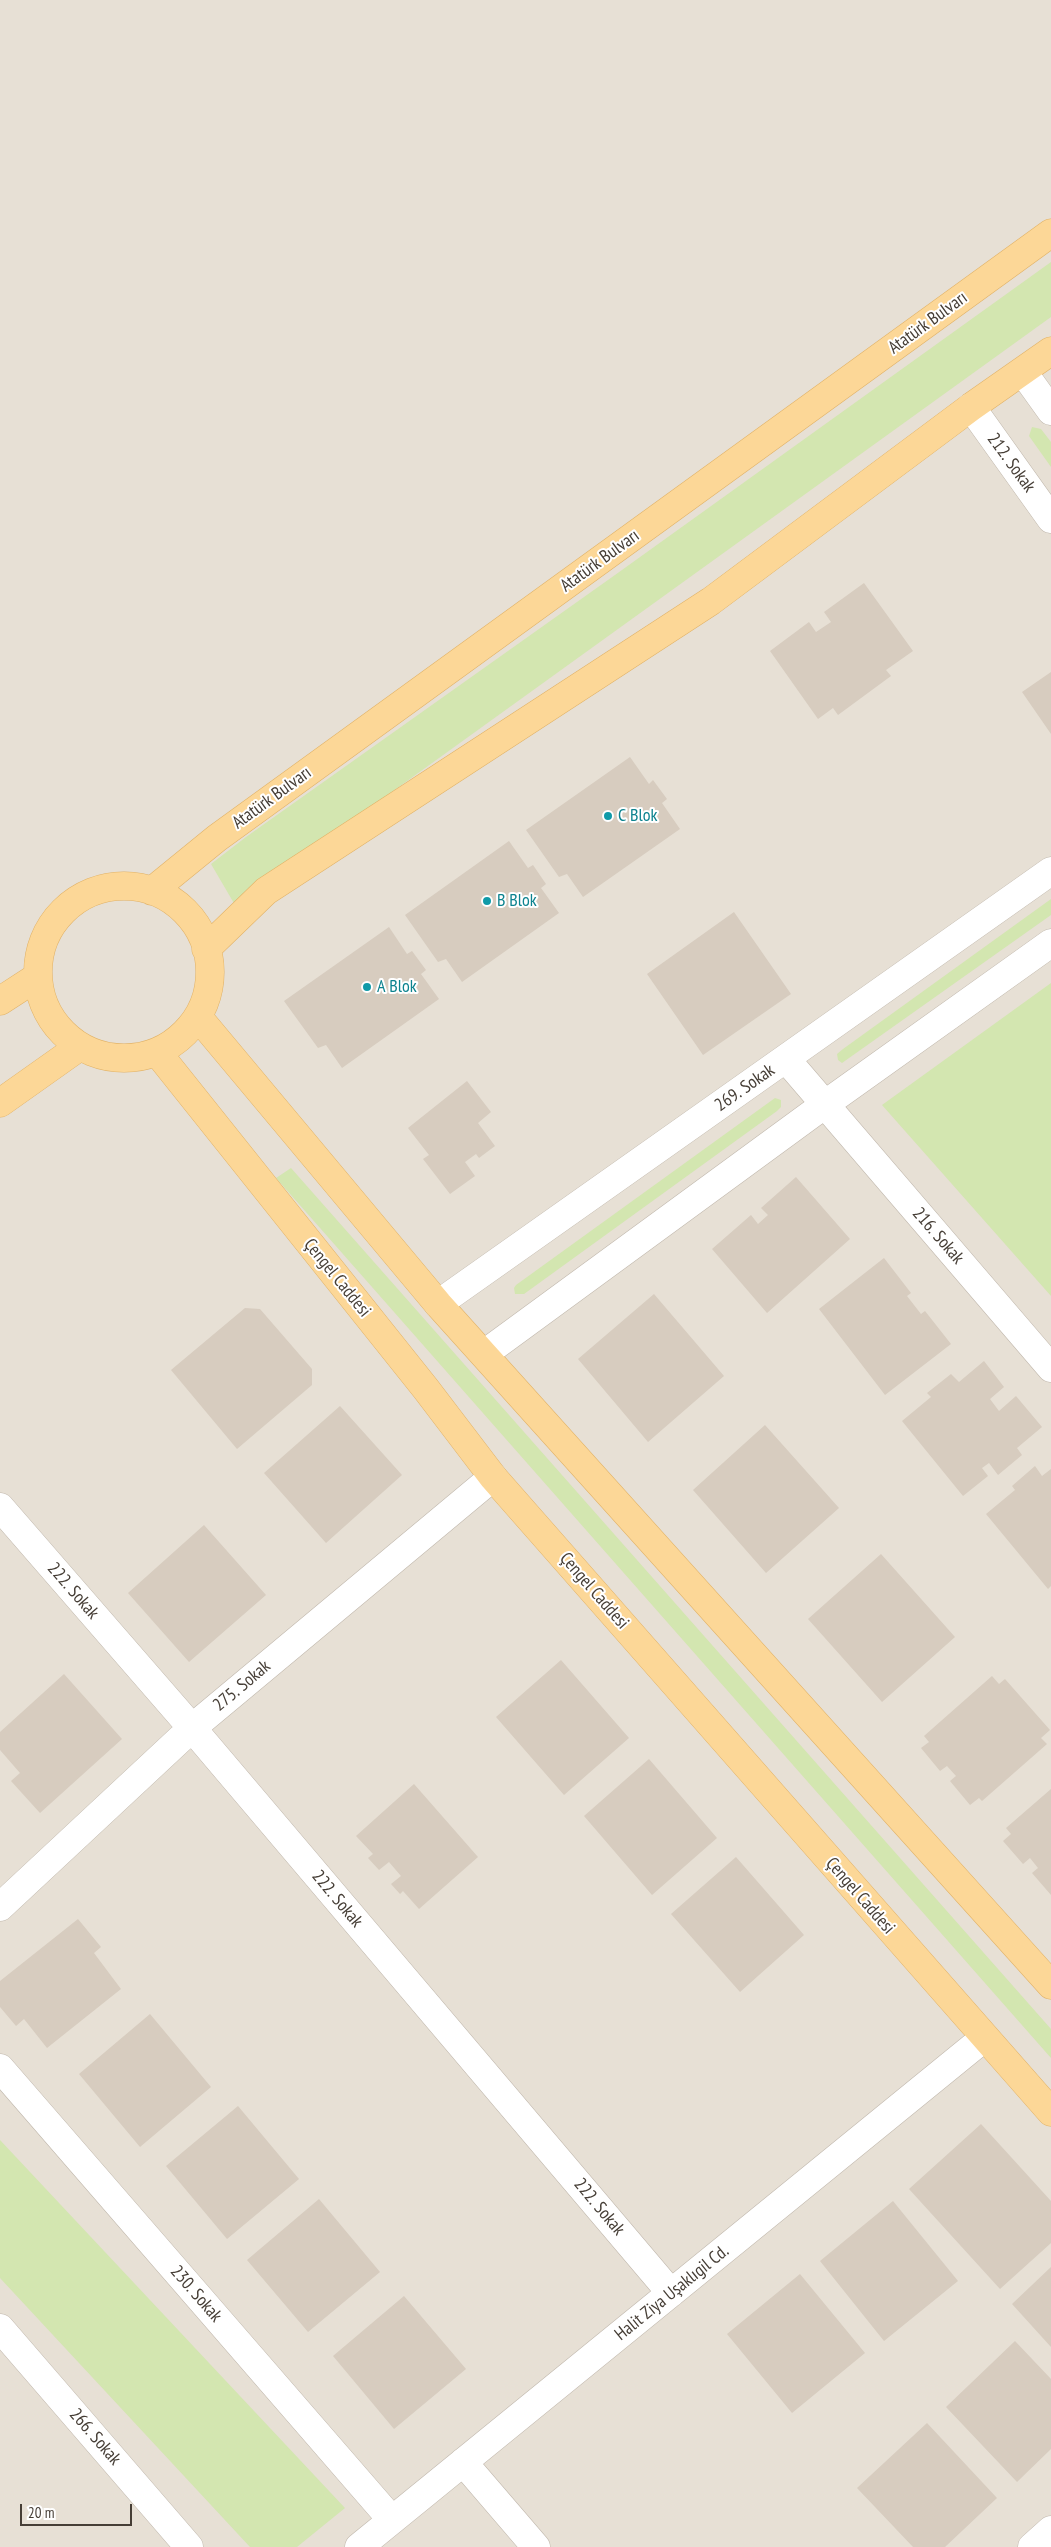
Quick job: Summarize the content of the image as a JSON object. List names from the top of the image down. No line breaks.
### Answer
{"streets":{"main road":["Atatürk Bulvarı","Çengel Caddesi"],"street":["212. Sokak","269. Sokak","216. Sokak","222. Sokak","275. Sokak","Halit Ziya Uşaklıgil Cd.","230. Sokak","266. Sokak"]},"crossings":[["Atatürk Bulvarı","Çengel Caddesi"],["269. Sokak","216. Sokak"],["Çengel Caddesi","275. Sokak"],["Çengel Caddesi","Halit Ziya Uşaklıgil Cd."],["222. Sokak","275. Sokak"],["222. Sokak","Halit Ziya Uşaklıgil Cd."],["Halit Ziya Uşaklıgil Cd.","230. Sokak"]],"places":["C Blok","B Blok","A Blok"],"scale_bar":"20 m"}
